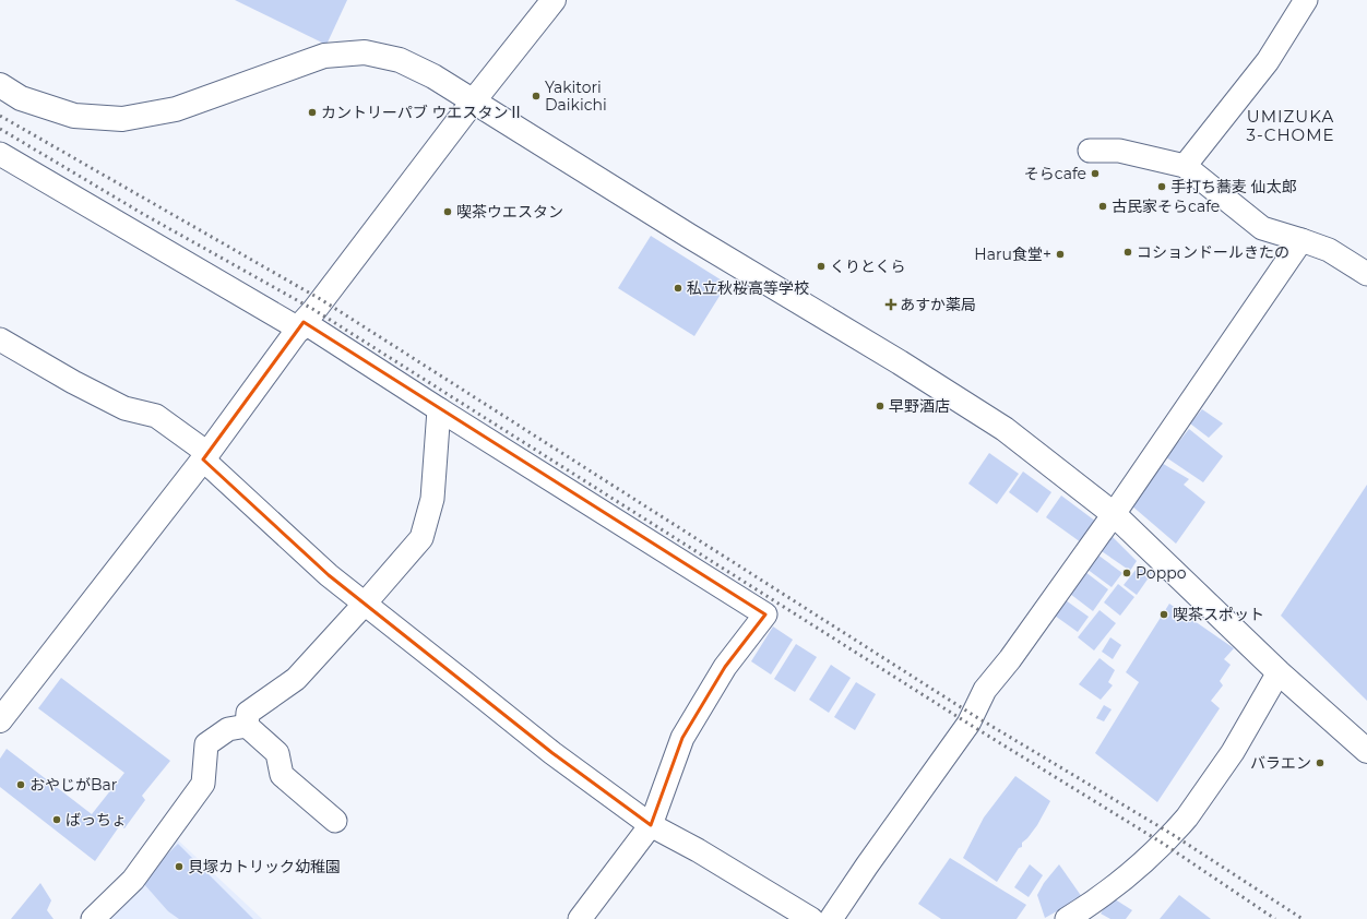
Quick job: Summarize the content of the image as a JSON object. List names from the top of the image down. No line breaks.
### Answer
{"districts":["UMIZUKA 3-CHOME"],"places":{"other":["Yakitori Daikichi","カントリーパブ ウエスタンⅡ","そらcafe","手打ち蕎麦 仙太郎","古民家そらcafe","喫茶ウエスタン","コションドールきたの","Haru食堂+","くりとくら","私立秋桜高等学校","早野酒店","Poppo","喫茶スポット","バラエン","おやじがBar","ばっちょ","貝塚カトリック幼稚園"],"health":["あすか薬局"]}}
